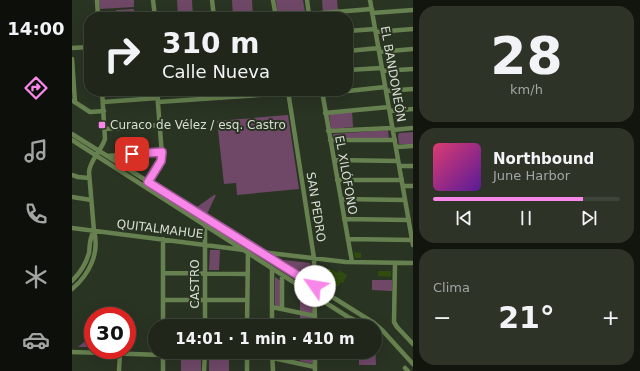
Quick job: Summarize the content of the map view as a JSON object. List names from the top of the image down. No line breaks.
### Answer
{"streets":{"street":["EL BANDONEÓN","EL XILÓFONO","SAN PEDRO","QUITALMAHUE","CASTRO"]},"crossings":[["EL XILÓFONO","QUITALMAHUE"],["SAN PEDRO","QUITALMAHUE"],["QUITALMAHUE","CASTRO"]],"places":{"transit":["Curaco de Vélez / esq. Castro"]},"page":{"tabs":"14:00","tile":[["28","km/h"],"Clima"],"turn":["310 m","Calle Nueva"],"song":["Northbound","June Harbor"],"heat":["−","21°","+"],"limit":"30","trip":"14:01 · 1 min · 410 m"}}
